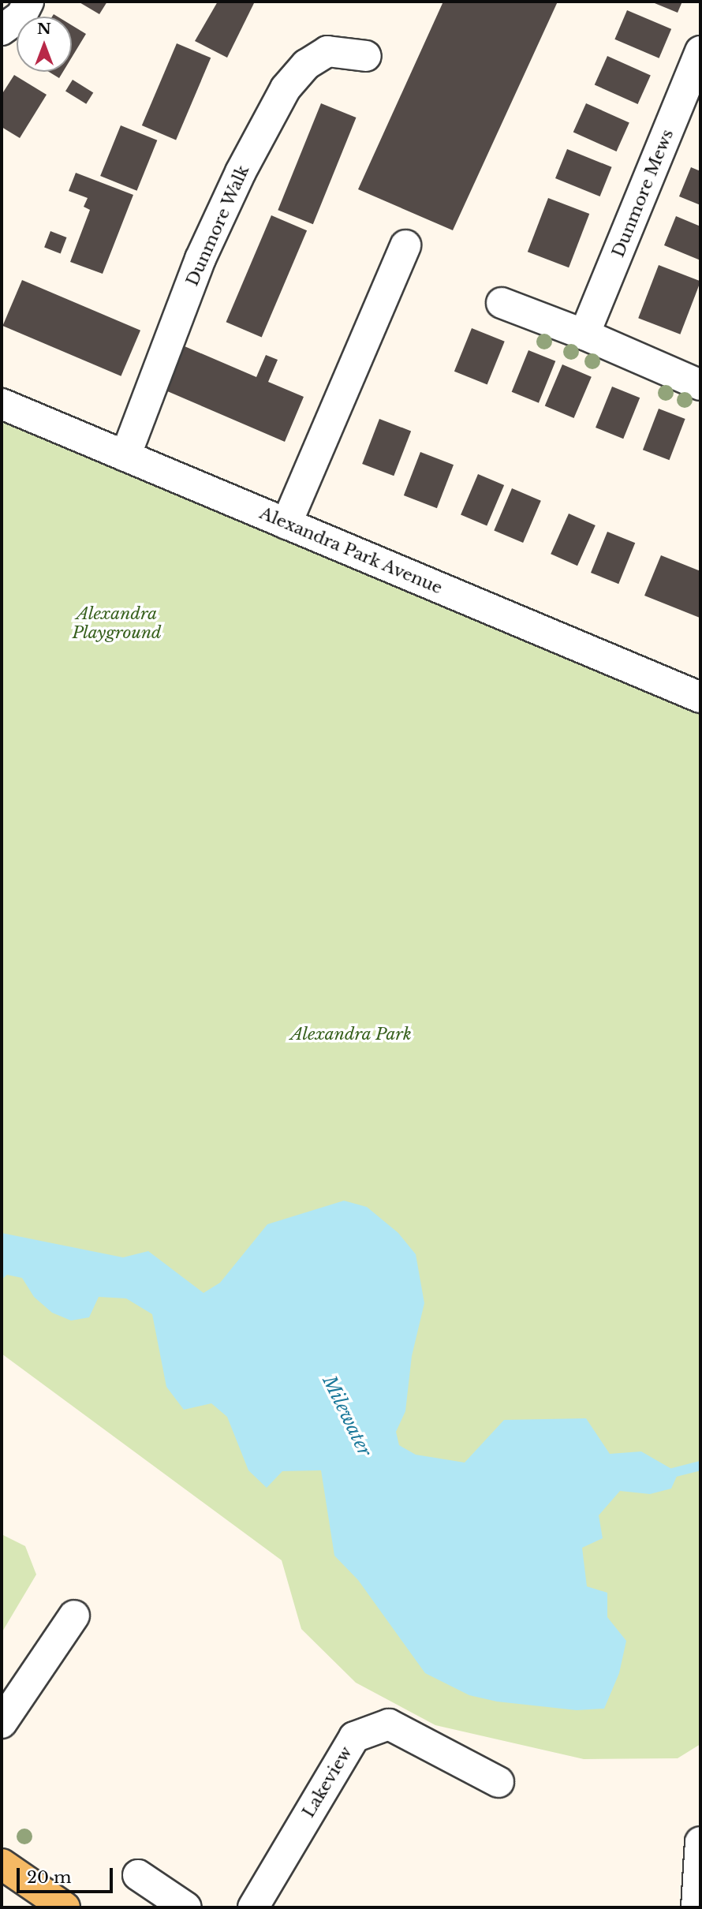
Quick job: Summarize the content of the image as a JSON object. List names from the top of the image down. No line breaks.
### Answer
{"streets":{"street":["Dunmore Mews","Dunmore Walk","Alexandra Park Avenue","Lakeview"]},"crossings":[["Dunmore Walk","Alexandra Park Avenue"]],"water":["Milewater"],"parks":["Alexandra Playground","Alexandra Park"],"scale_bar":"20 m","north":"top"}
